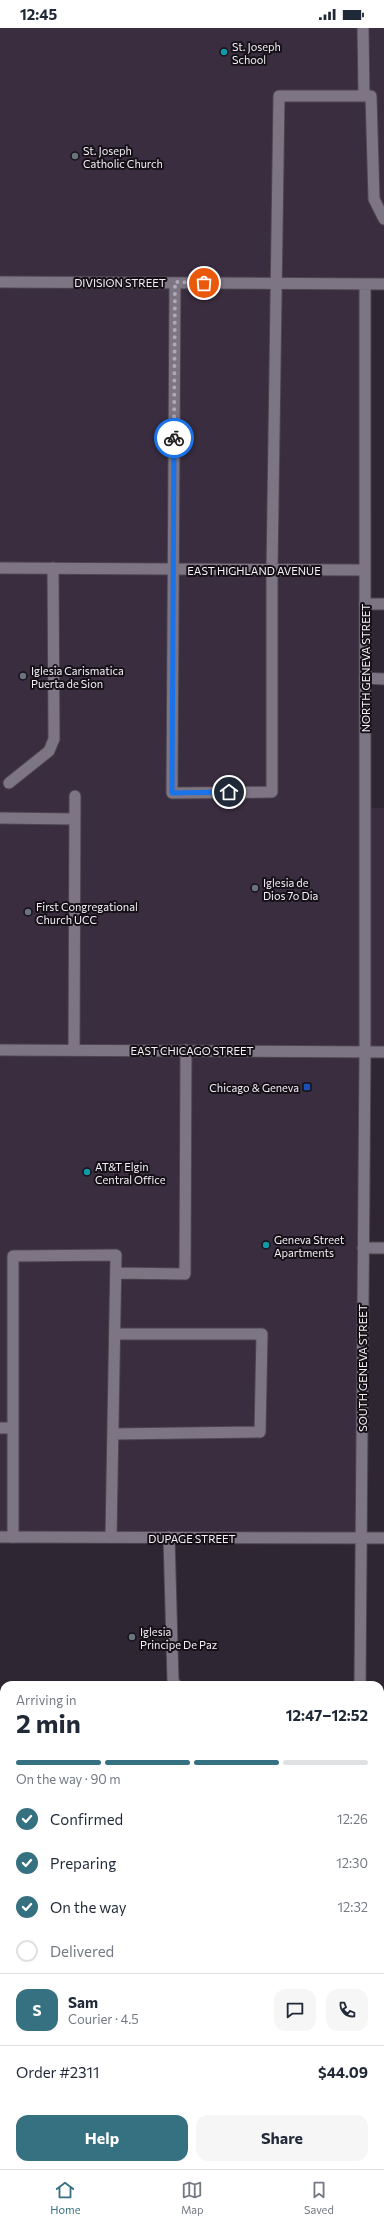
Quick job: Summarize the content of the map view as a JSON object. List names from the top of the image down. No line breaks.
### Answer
{"streets":{"street":["DIVISION STREET","EAST HIGHLAND AVENUE","NORTH GENEVA STREET","EAST CHICAGO STREET","SOUTH GENEVA STREET","DUPAGE STREET"]},"crossings":[["DIVISION STREET","NORTH GENEVA STREET"],["EAST HIGHLAND AVENUE","NORTH GENEVA STREET"],["NORTH GENEVA STREET","EAST CHICAGO STREET"],["NORTH GENEVA STREET","SOUTH GENEVA STREET"],["EAST CHICAGO STREET","SOUTH GENEVA STREET"],["SOUTH GENEVA STREET","DUPAGE STREET"]],"places":{"other":["St. Joseph School","St. Joseph Catholic Church","Iglesia Carismatica Puerta de Sion","Iglesia de Dios 7o Dia","First Congregational Church UCC","AT&T Elgin Central Office","Geneva Street Apartments","Iglesia Principe De Paz"],"transit":["Chicago & Geneva"]},"page":{"status":"12:45","heading":["2 min","Arriving in","12:47–12:52"],"panel":["Sam","Courier · 4.5","Order #2311","$44.09"],"bar":"On the way · 90 m","list":[["Confirmed","12:26"],["Preparing","12:30"],["On the way","12:32"],"Delivered"],"round":"S","buttons":["Help","Share"],"tabs":["Home","Map","Saved"]}}
